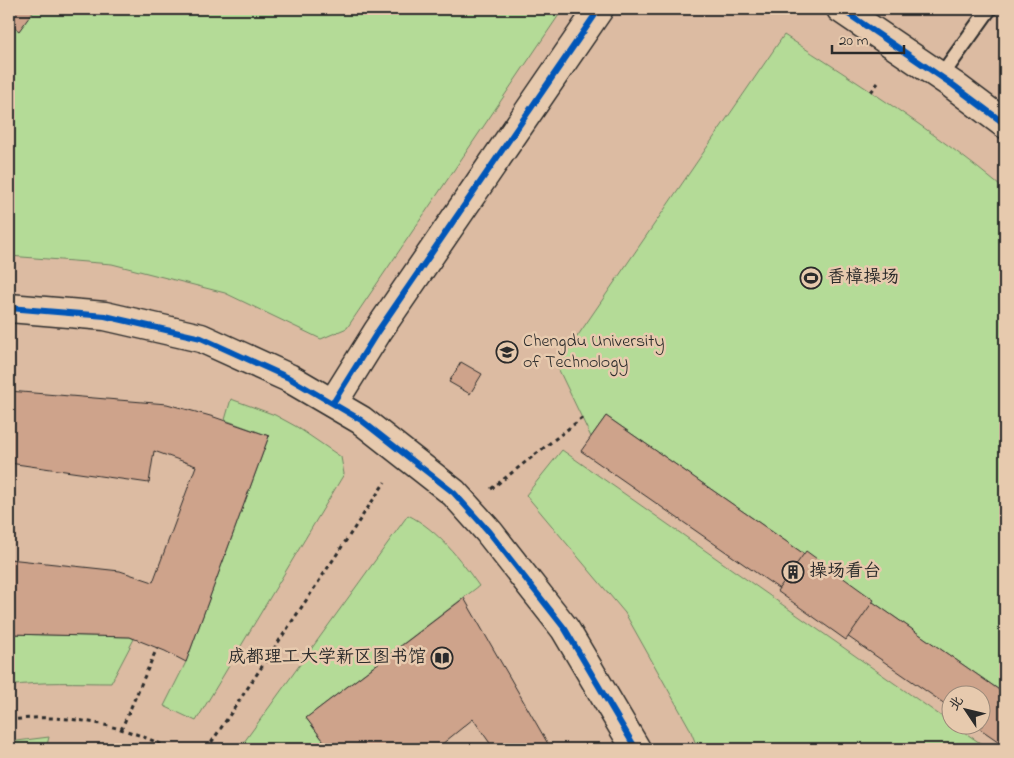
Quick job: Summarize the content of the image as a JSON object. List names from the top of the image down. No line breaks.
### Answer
{"places":{"sports":["香樟操场"],"school or university":["Chengdu University of Technology"],"building":["操场看台"],"library":["成都理工大学新区图书馆"]},"scale_bar":"20 m","north":"top left"}
